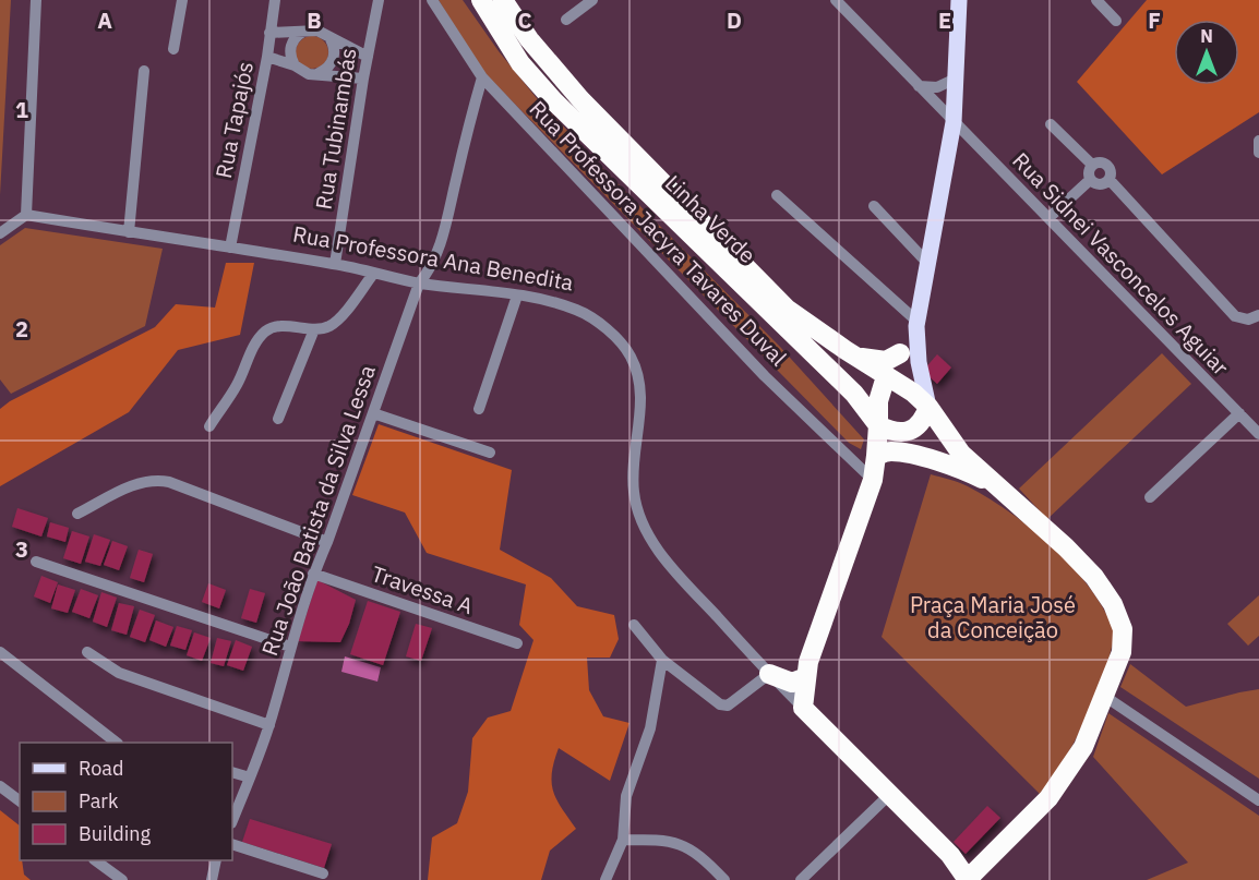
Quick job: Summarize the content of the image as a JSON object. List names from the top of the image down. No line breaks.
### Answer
{"streets":{"highway":["Linha Verde","Rua Professora Ana Benedita"],"street":["Rua Tapajós","Rua Tubinambás","Rua Professora Jacyra Tavares Duval","Rua Sidnei Vasconcelos Aguiar","Rua João Batista da Silva Lessa","Travessa A"]},"crossings":[["Rua Tapajós","Rua Professora Ana Benedita"],["Rua Tubinambás","Rua Professora Ana Benedita"],["Rua Professora Jacyra Tavares Duval","Rua João Batista da Silva Lessa"],["Rua Professora Ana Benedita","Rua João Batista da Silva Lessa"],["Rua João Batista da Silva Lessa","Travessa A"]],"parks":["Praça Maria José da Conceição"],"legend":["Road","Park","Building"],"north":"top","grid":{"columns":["A","B","C","D","E","F"],"rows":["1","2","3"]}}
